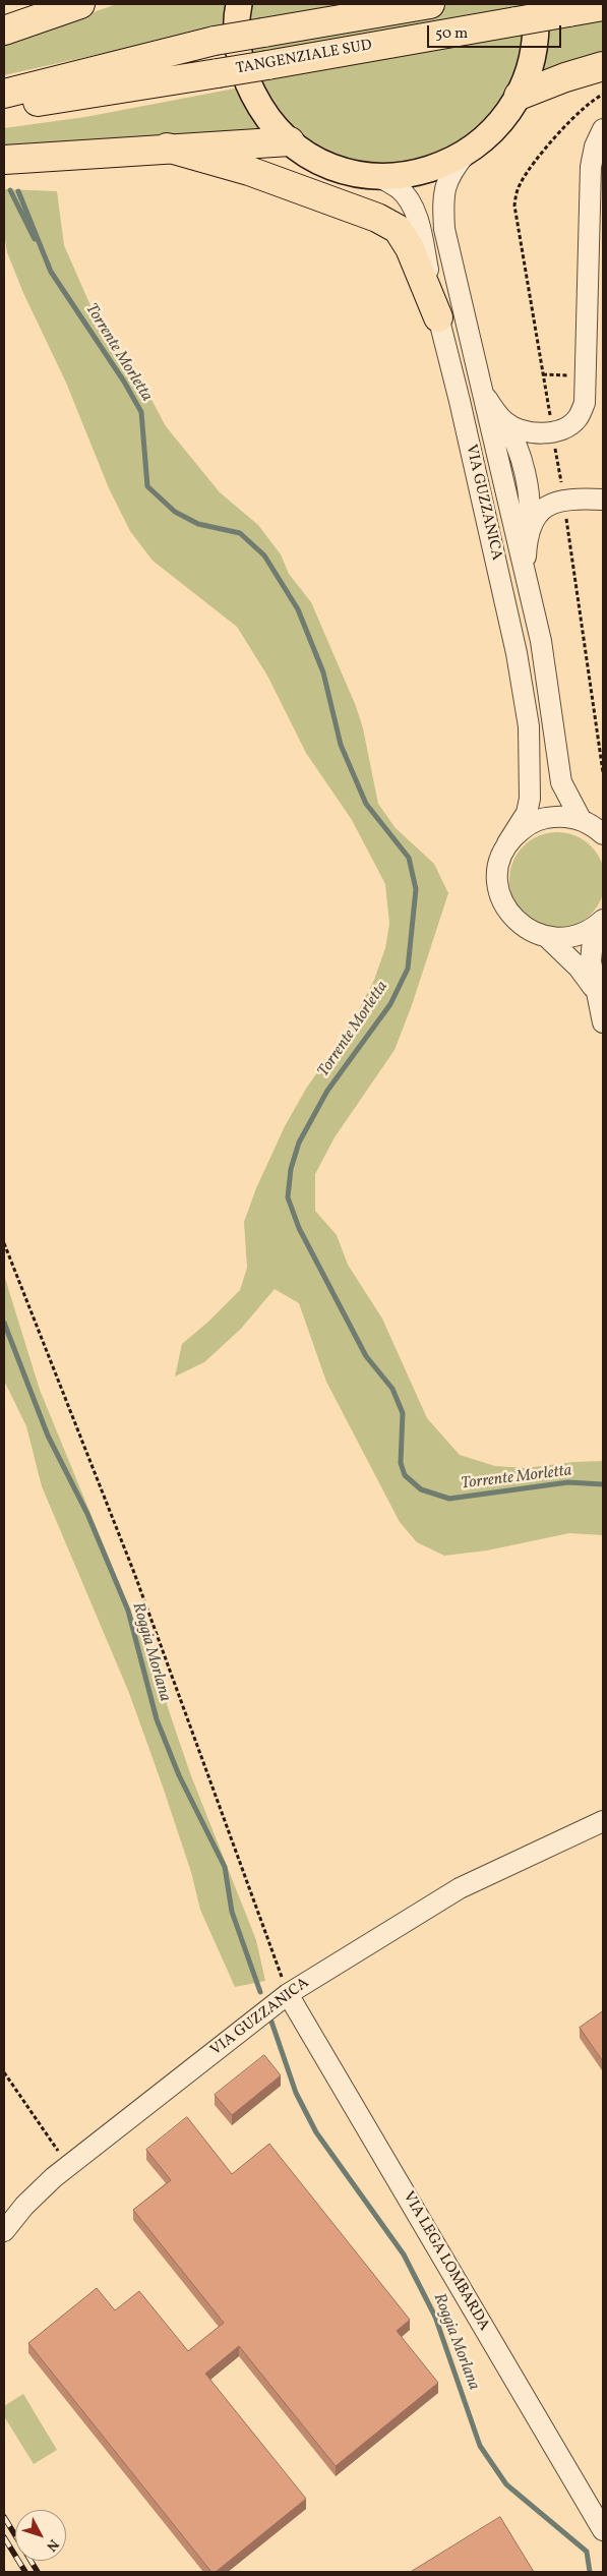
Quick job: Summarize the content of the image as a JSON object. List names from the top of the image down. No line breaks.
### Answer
{"streets":{"highway":["TANGENZIALE SUD"],"street":["VIA GUZZANICA","VIA LEGA LOMBARDA"]},"crossings":[["VIA GUZZANICA","VIA LEGA LOMBARDA"]],"water":["Torrente Morletta","Roggia Morlana"],"scale_bar":"50 m","north":"bottom right"}
